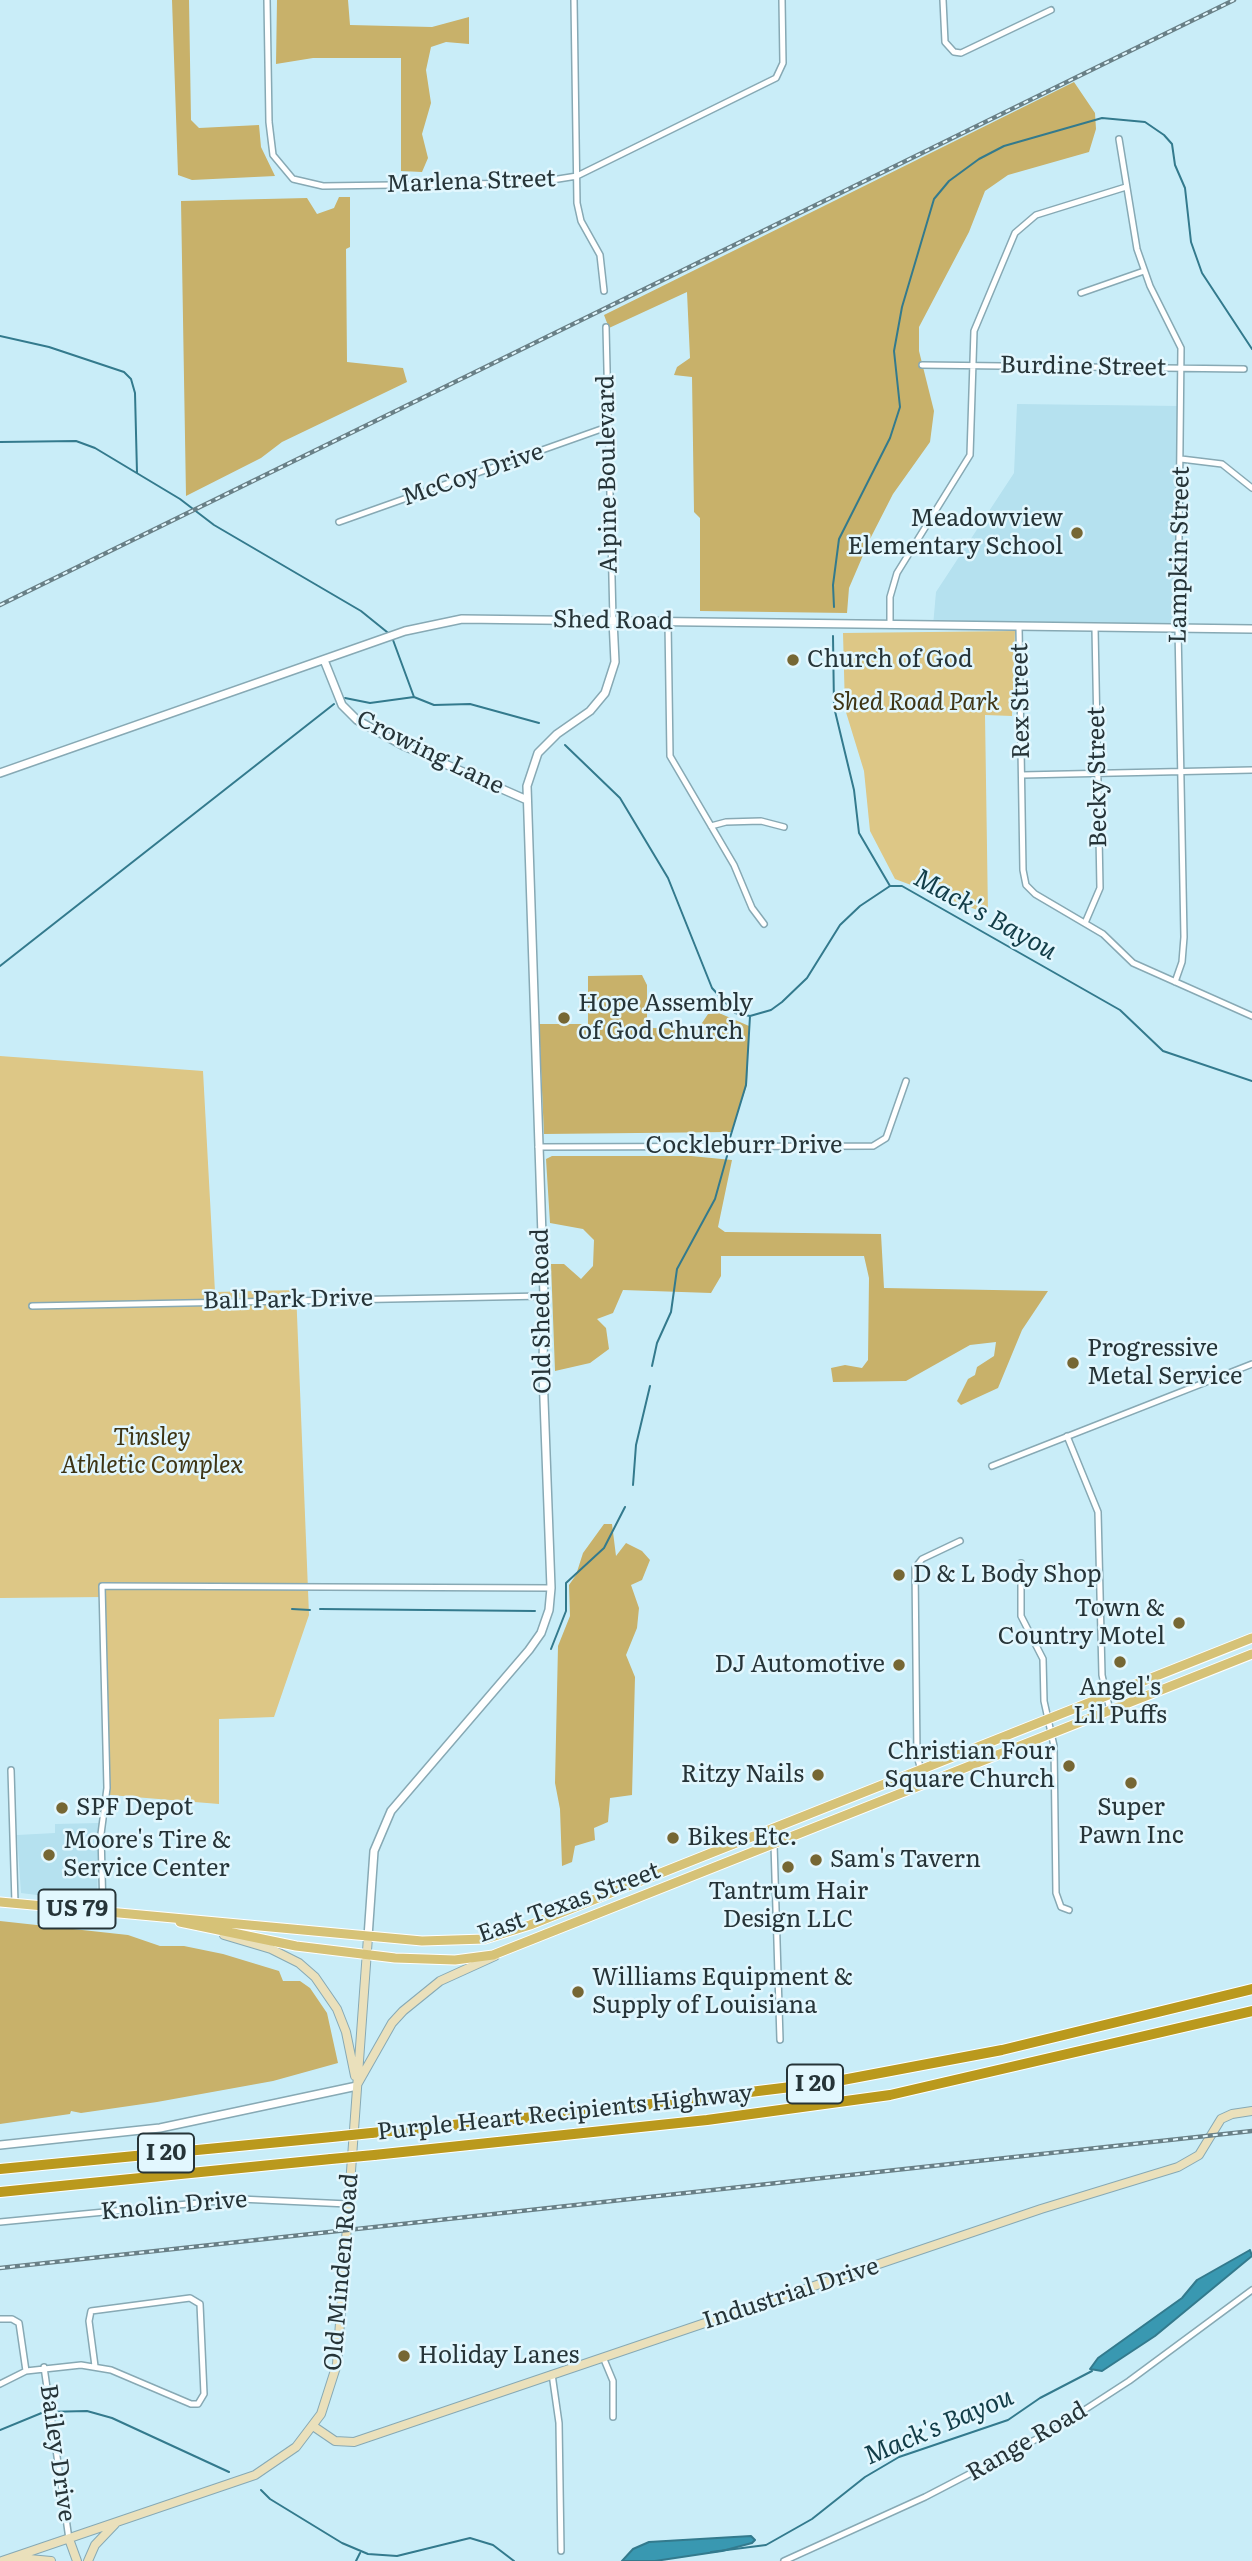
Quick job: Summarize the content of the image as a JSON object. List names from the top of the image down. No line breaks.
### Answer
{"streets":{"highway":["I 20","Purple Heart Recipients Highway"],"main road":["East Texas Street","US 79","Old Minden Road","Industrial Drive"],"street":["Marlena Street","Burdine Street","Alpine Boulevard","McCoy Drive","Lampkin Street","Shed Road","Rex Street","Crowing Lane","Becky Street","Cockleburr Drive","Ball Park Drive","Old Shed Road","Knolin Drive","Range Road","Bailey Drive"]},"crossings":[["Burdine Street","Lampkin Street"],["Alpine Boulevard","McCoy Drive"],["Alpine Boulevard","Shed Road"],["Alpine Boulevard","Old Shed Road"],["Lampkin Street","Shed Road"],["Shed Road","Rex Street"],["Shed Road","Crowing Lane"],["Shed Road","Becky Street"],["Shed Road","Old Shed Road"],["Rex Street","Becky Street"],["Crowing Lane","Old Shed Road"],["Cockleburr Drive","Old Shed Road"],["Ball Park Drive","Old Shed Road"],["Old Shed Road","East Texas Street"],["Old Shed Road","Old Minden Road"],["East Texas Street","Old Minden Road"],["Knolin Drive","Old Minden Road"],["Old Minden Road","Industrial Drive"],["Old Minden Road","Bailey Drive"]],"water":["Mack's Bayou"],"parks":["Shed Road Park","Tinsley Athletic Complex"],"places":["Meadowview Elementary School","Church of God","Hope Assembly of God Church","Progressive Metal Service","D & L Body Shop","Town & Country Motel","Angel's Lil Puffs","DJ Automotive","Christian Four Square Church","Ritzy Nails","Super Pawn Inc","SPF Depot","Bikes Etc.","Moore's Tire & Service Center","Sam's Tavern","Tantrum Hair Design LLC","Williams Equipment & Supply of Louisiana","Holiday Lanes"]}
